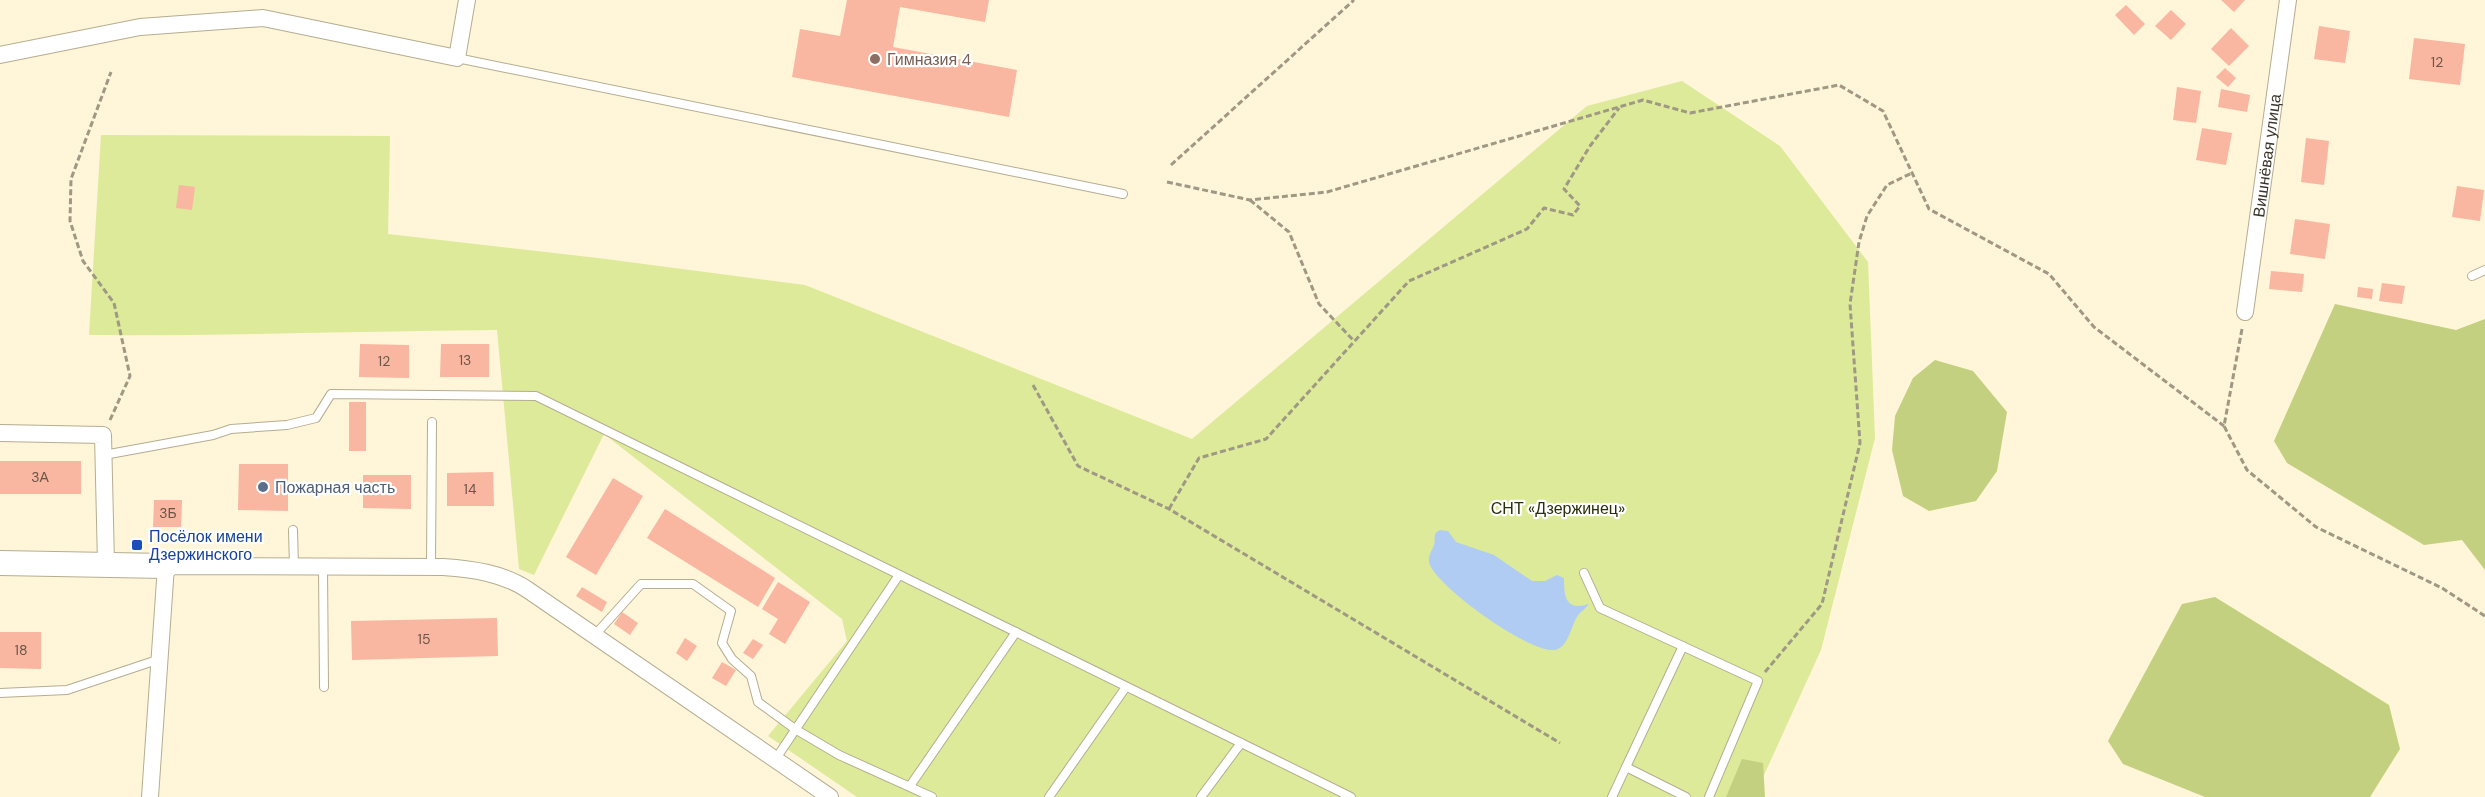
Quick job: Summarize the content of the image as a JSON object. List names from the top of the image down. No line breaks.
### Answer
{"streets":{"street":["Вишнёвая улица"]},"parks":["СНТ «Дзержинец»"],"places":{"other":["Гимназия 4","Пожарная часть"],"transit":["Посёлок имени Дзержинского"]},"house_numbers":["12","13","12","3А","14","3Б","15","18"]}
